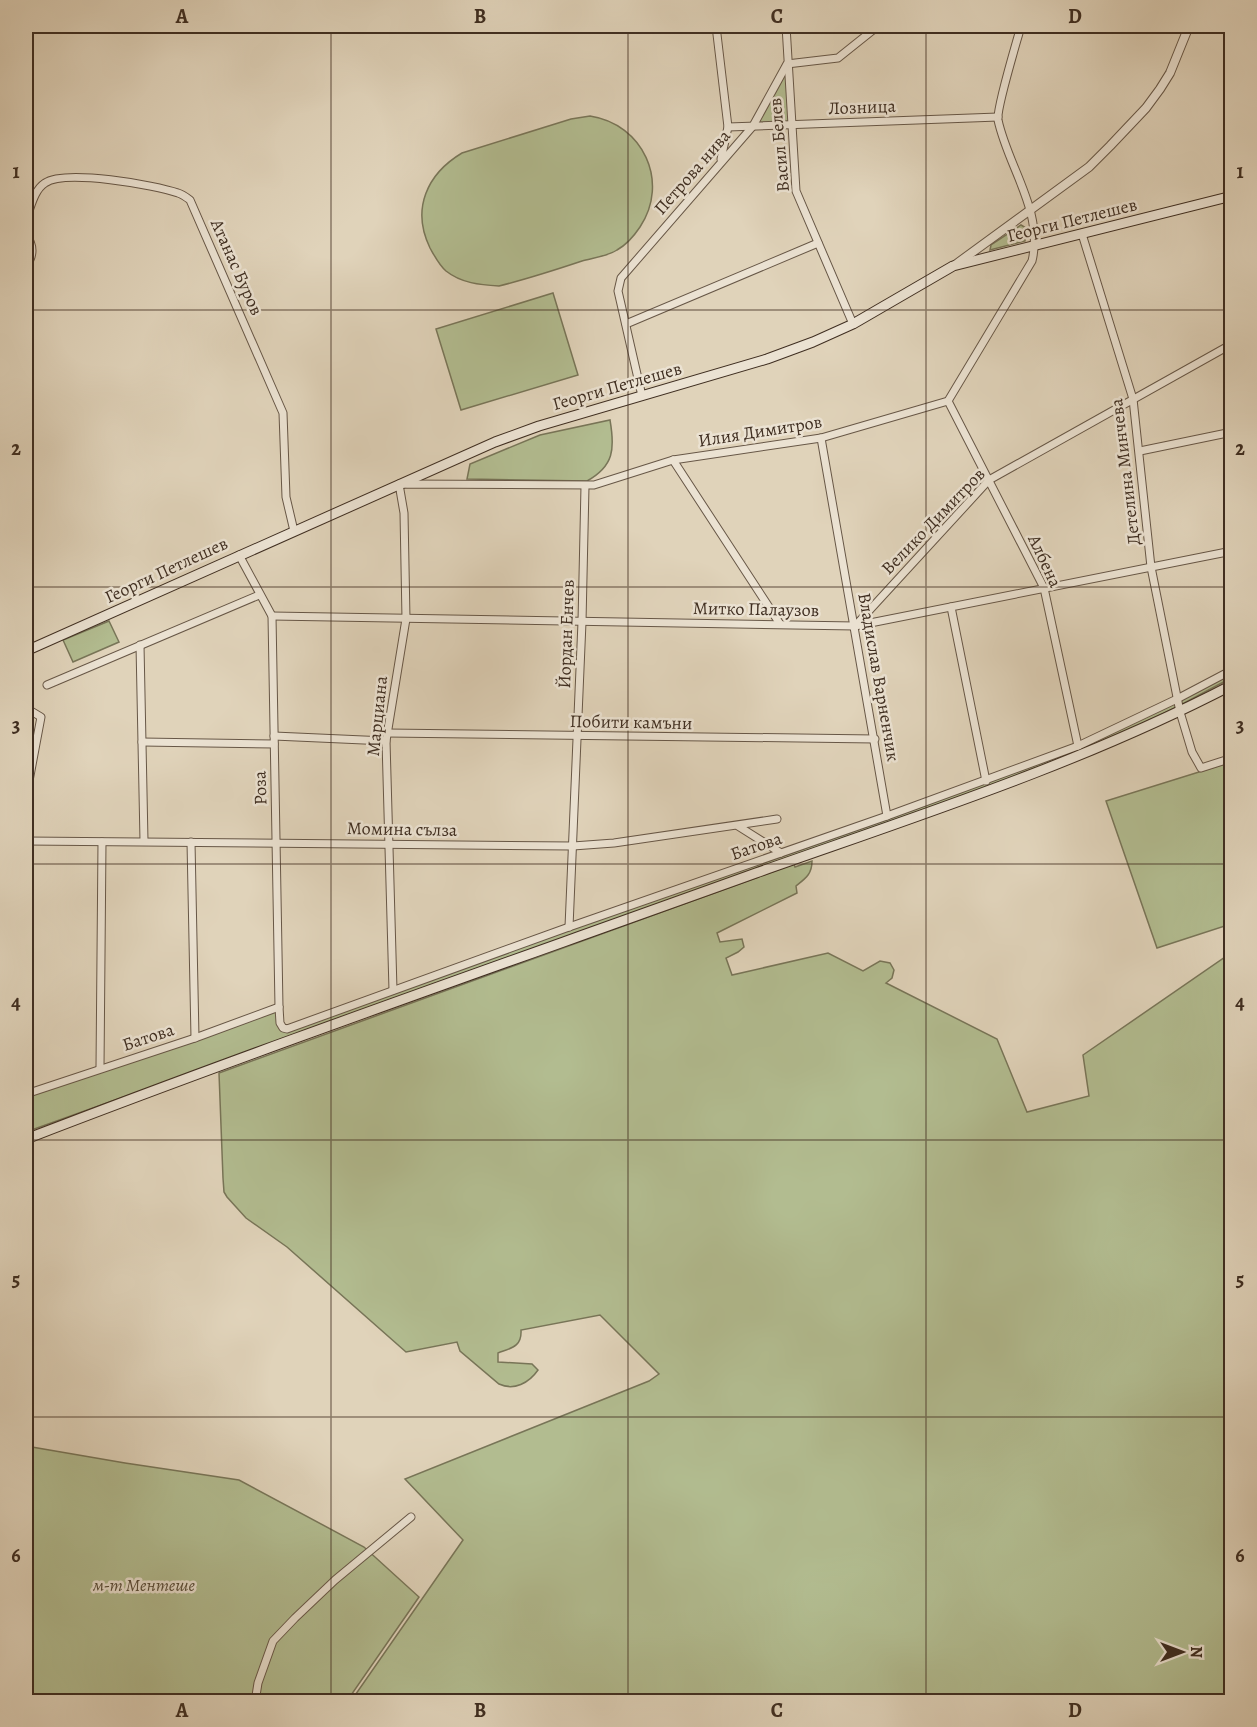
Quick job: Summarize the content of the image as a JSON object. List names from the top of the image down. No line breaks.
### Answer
{"streets":{"main road":["Георги Петлешев"],"street":["Лозница","Васил Белев","Петрова нива","Атанас Буров","Илия Димитров","Детелина Минчева","Велико Димитров","Албена","Митко Палаузов","Йордан Енчев","Владислав Варненчик","Марциана","Побити камъни","Роза","Момина сълза","Батова"]},"crossings":[["Лозница","Васил Белев"],["Лозница","Петрова нива"],["Васил Белев","Петрова нива"],["Васил Белев","Георги Петлешев"],["Петрова нива","Георги Петлешев"],["Георги Петлешев","Атанас Буров"],["Георги Петлешев","Илия Димитров"],["Георги Петлешев","Детелина Минчева"],["Георги Петлешев","Марциана"],["Илия Димитров","Албена"],["Илия Димитров","Йордан Енчев"],["Илия Димитров","Владислав Варненчик"],["Илия Димитров","Марциана"],["Детелина Минчева","Велико Димитров"],["Детелина Минчева","Митко Палаузов"],["Детелина Минчева","Батова"],["Велико Димитров","Албена"],["Велико Димитров","Митко Палаузов"],["Велико Димитров","Владислав Варненчик"],["Албена","Митко Палаузов"],["Албена","Батова"],["Митко Палаузов","Йордан Енчев"],["Митко Палаузов","Владислав Варненчик"],["Митко Палаузов","Марциана"],["Митко Палаузов","Роза"],["Йордан Енчев","Побити камъни"],["Йордан Енчев","Момина сълза"],["Йордан Енчев","Батова"],["Владислав Варненчик","Побити камъни"],["Владислав Варненчик","Батова"],["Марциана","Побити камъни"],["Марциана","Момина сълза"],["Марциана","Батова"],["Побити камъни","Роза"],["Роза","Момина сълза"],["Роза","Батова"]],"parks":["м-т Ментeше"],"north":"right","grid":{"columns":["A","B","C","D"],"rows":["1","2","3","4","5","6"]}}
